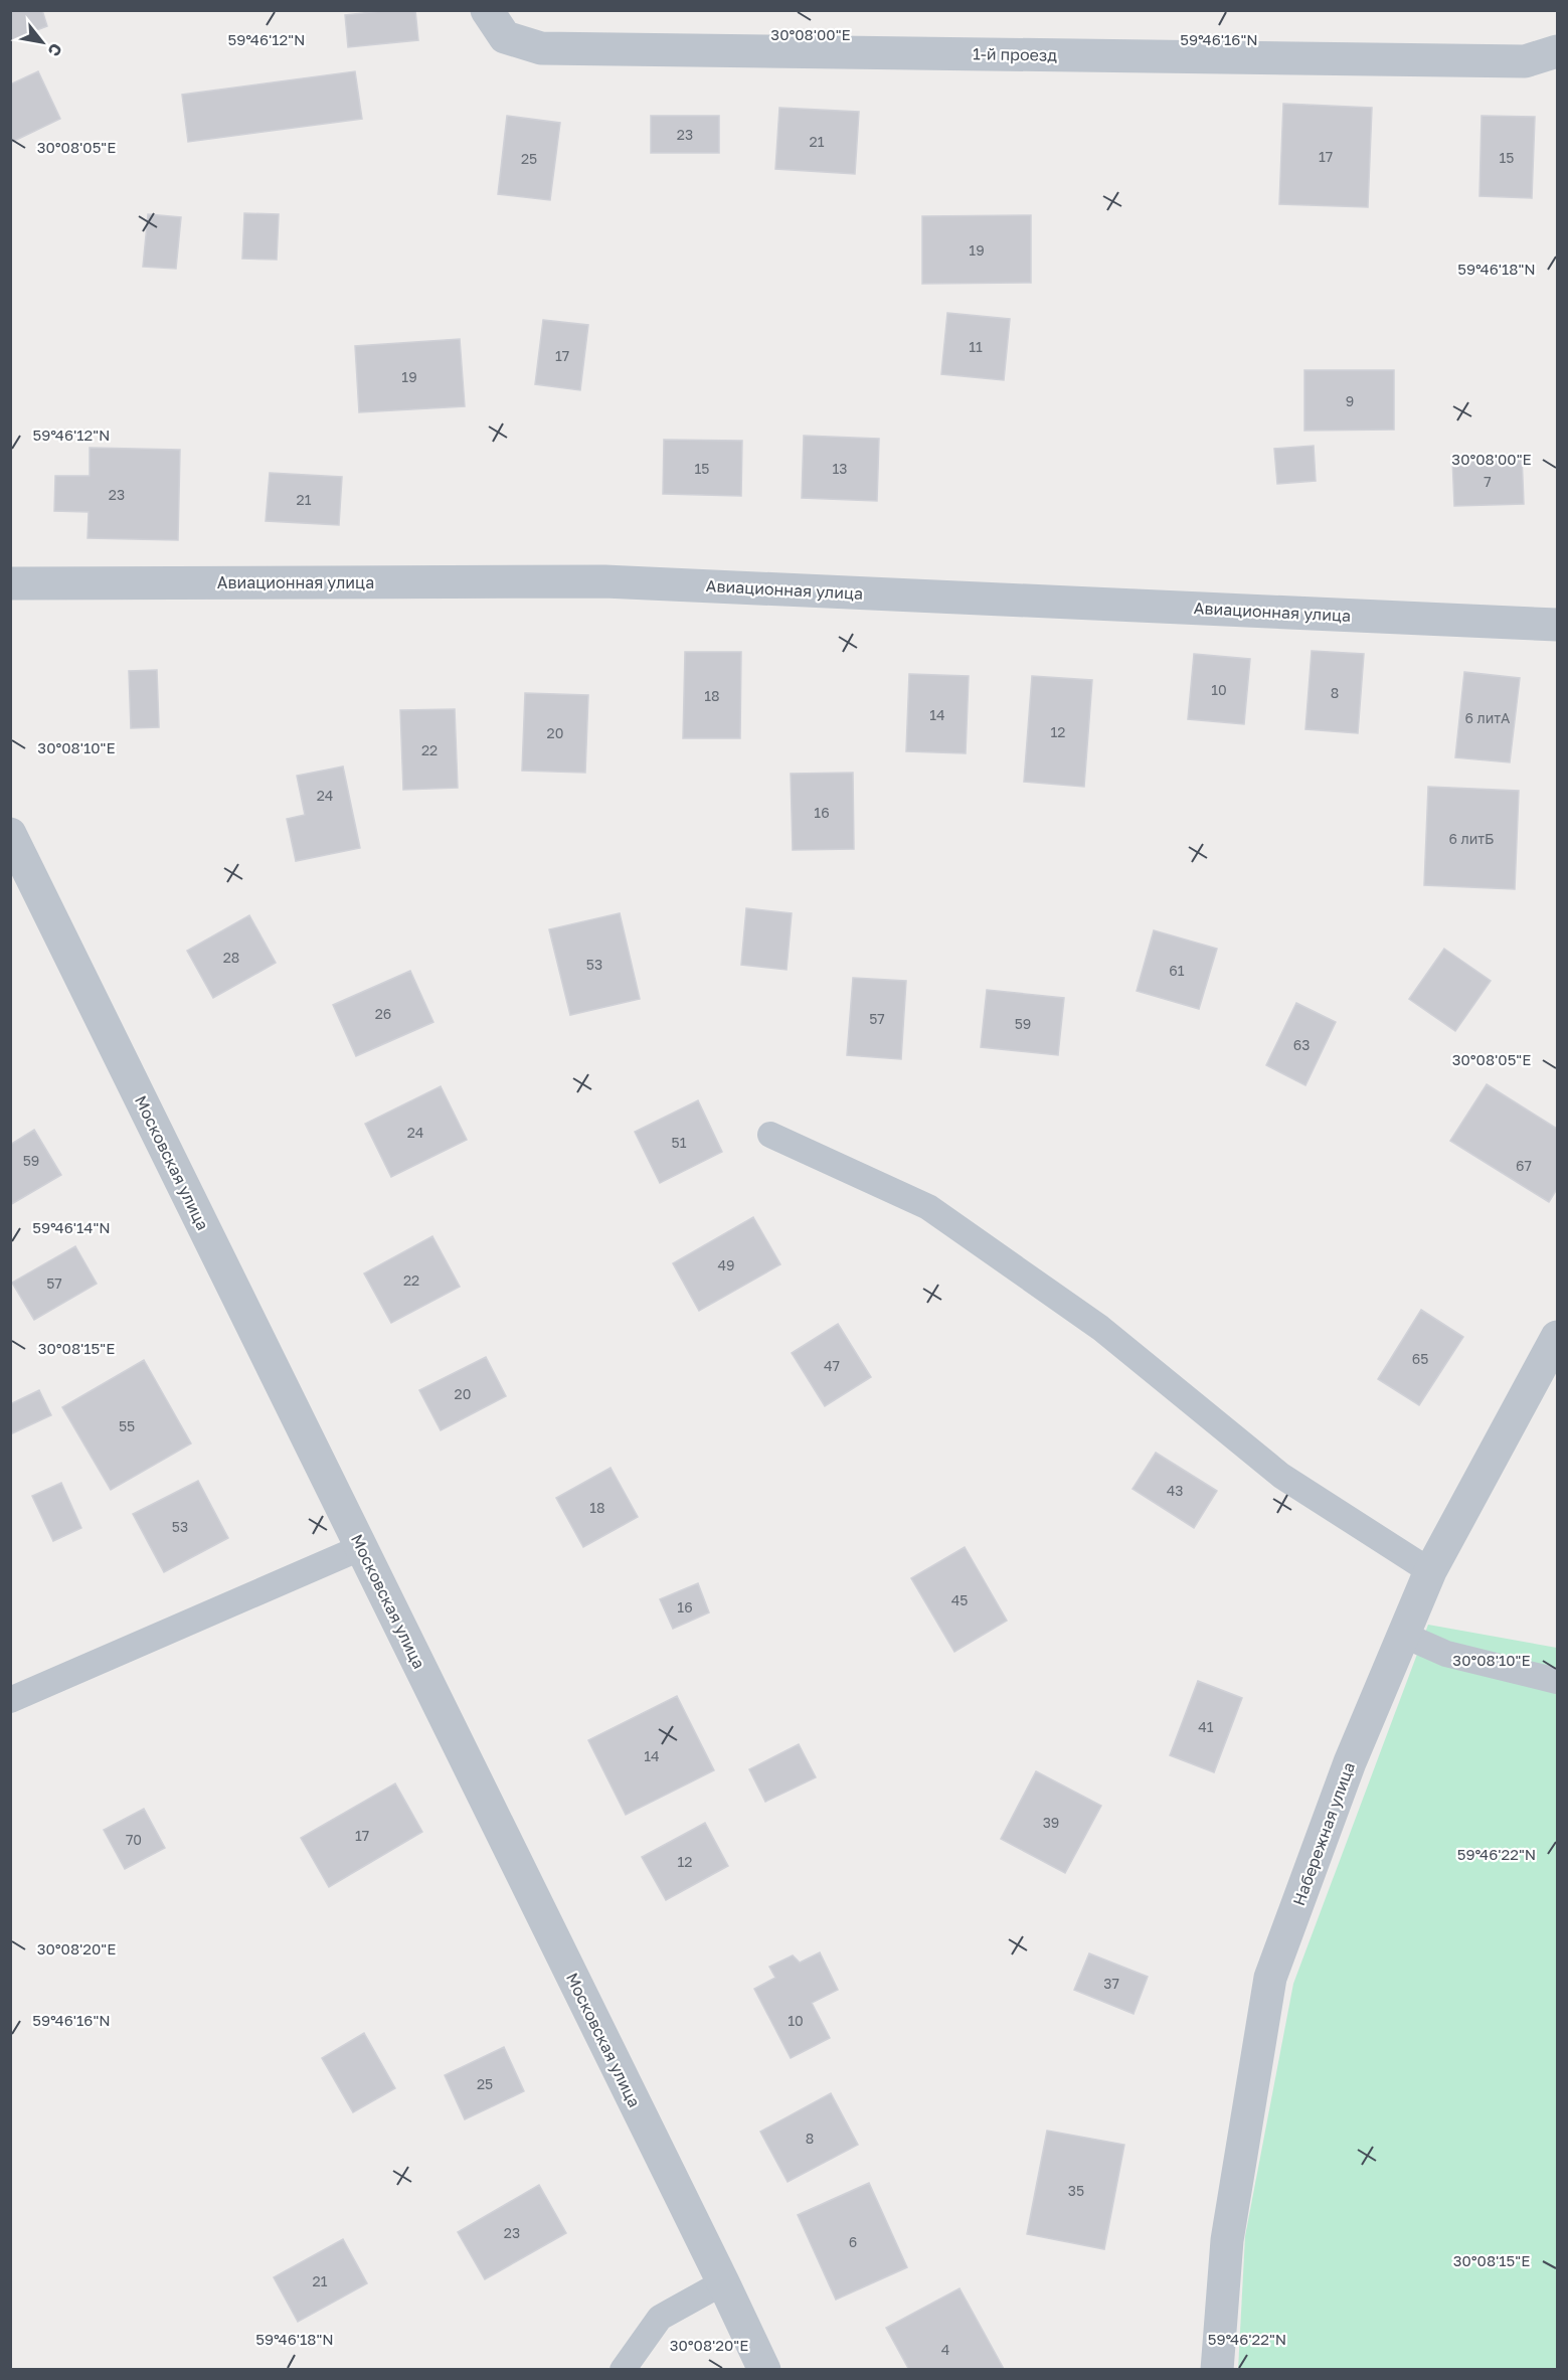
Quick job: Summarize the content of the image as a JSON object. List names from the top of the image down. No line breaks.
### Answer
{"streets":{"street":["1-й проезд","Авиационная улица","Московская улица","Набережная улица"]},"house_numbers":["23","21","17","15","25","19","11","17","19","9","15","13","7","23","21","10","8","18","14","6 литА","12","20","22","24","16","6 литБ","28","53","61","26","57","59","63","24","51","59","67","49","22","57","65","47","20","55","43","18","53","45","16","41","14","39","17","70","12","37","10","25","8","35","23","6","21","4"],"north":"bottom right","coordinates":["30°08'00\"E","59°46'12\"N","59°46'16\"N","30°08'05\"E","59°46'18\"N","30°08'10\"E","59°46'14\"N","30°08'15\"E","59°46'22\"N","30°08'20\"E"]}
